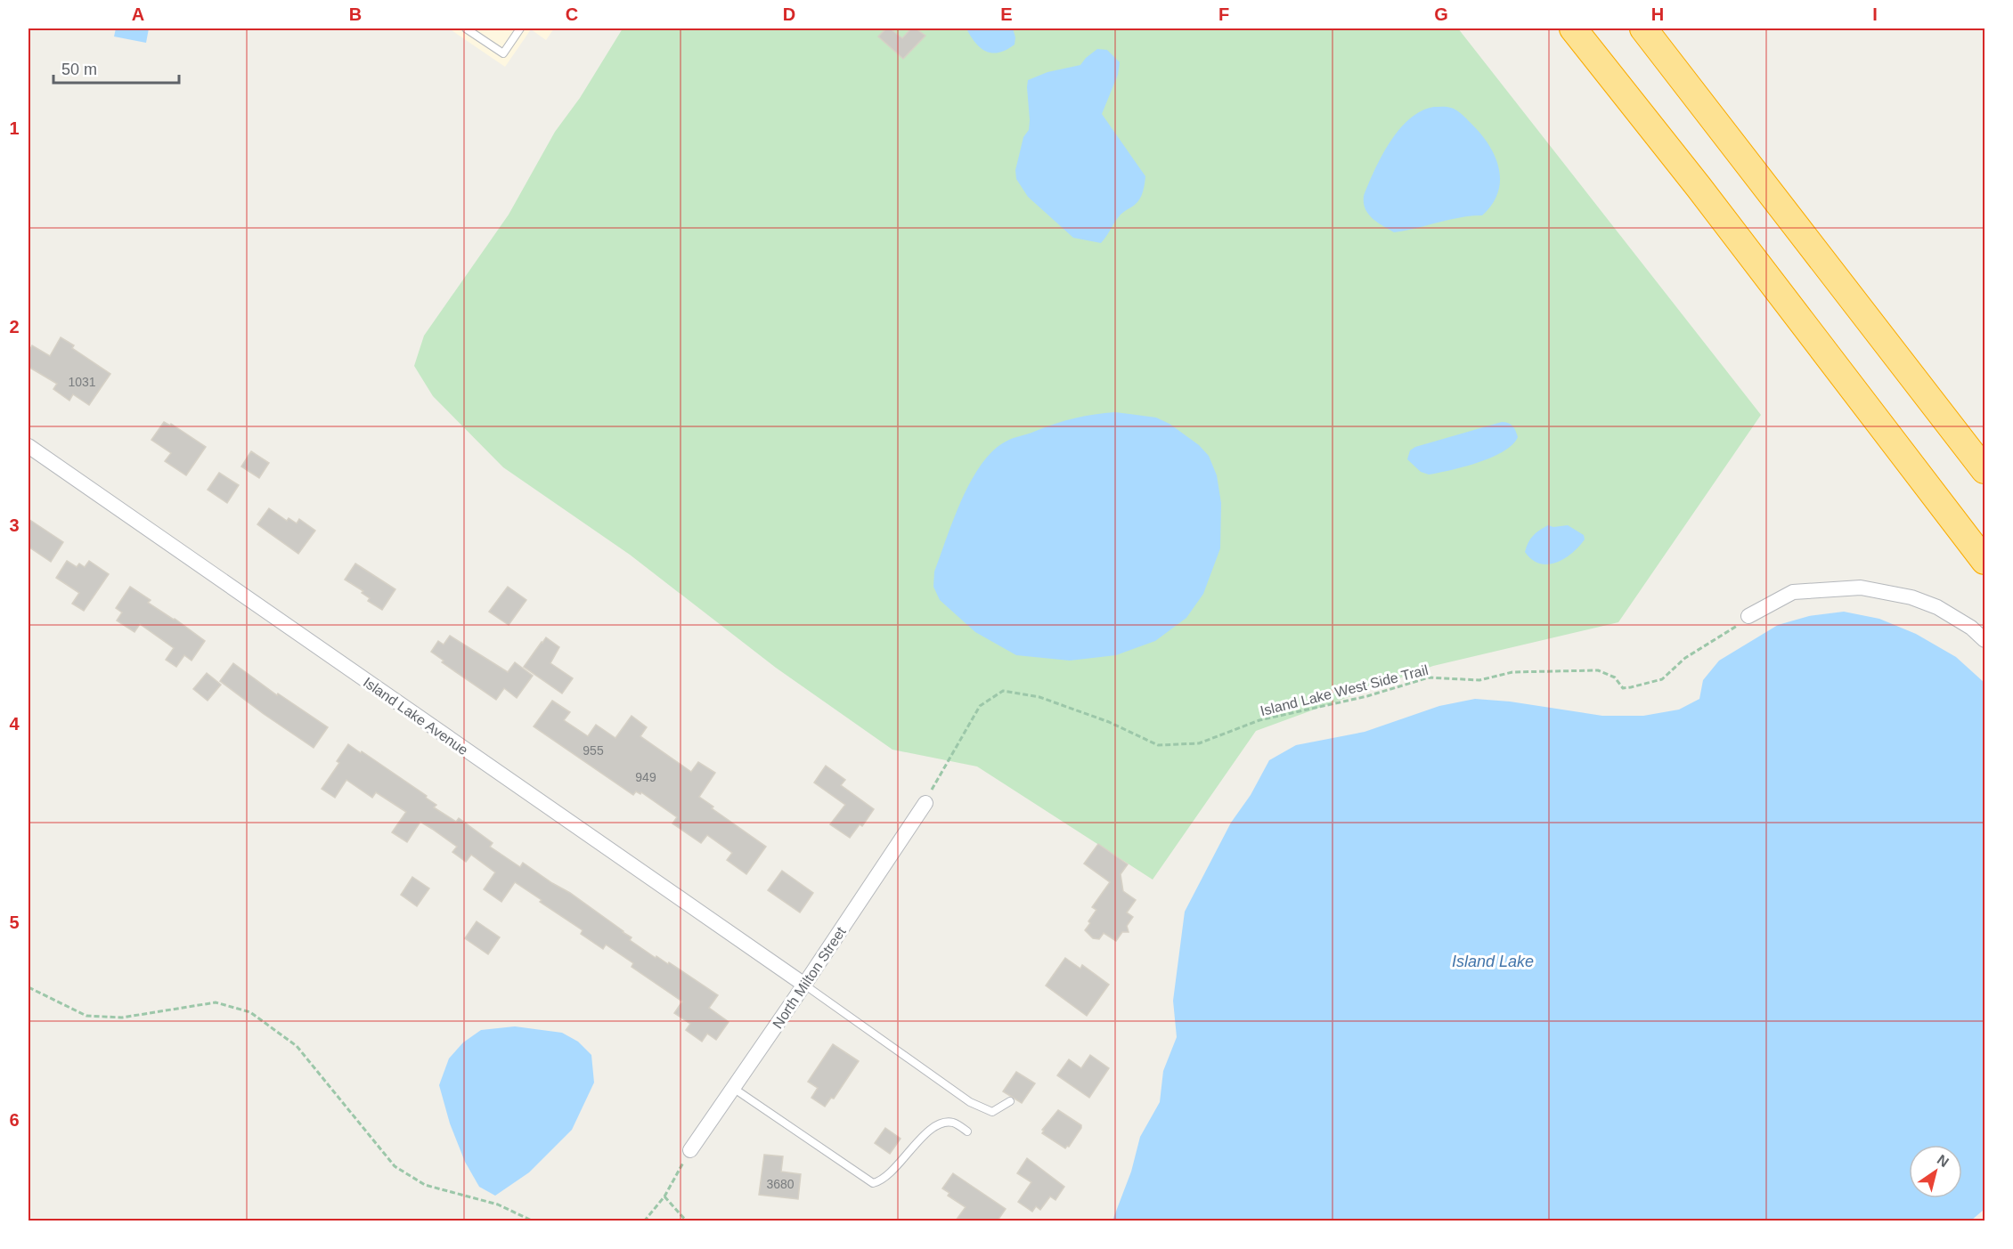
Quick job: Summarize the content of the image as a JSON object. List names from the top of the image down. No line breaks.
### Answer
{"streets":{"street":["Island Lake Avenue","North Milton Street"],"path":["Island Lake West Side Trail"]},"crossings":[["Island Lake West Side Trail","North Milton Street"],["Island Lake Avenue","North Milton Street"]],"water":["Island Lake"],"house_numbers":["1031","955","949","3680"],"scale_bar":"50 m","north":"top right","grid":{"columns":["A","B","C","D","E","F","G","H","I"],"rows":["1","2","3","4","5","6"]}}
